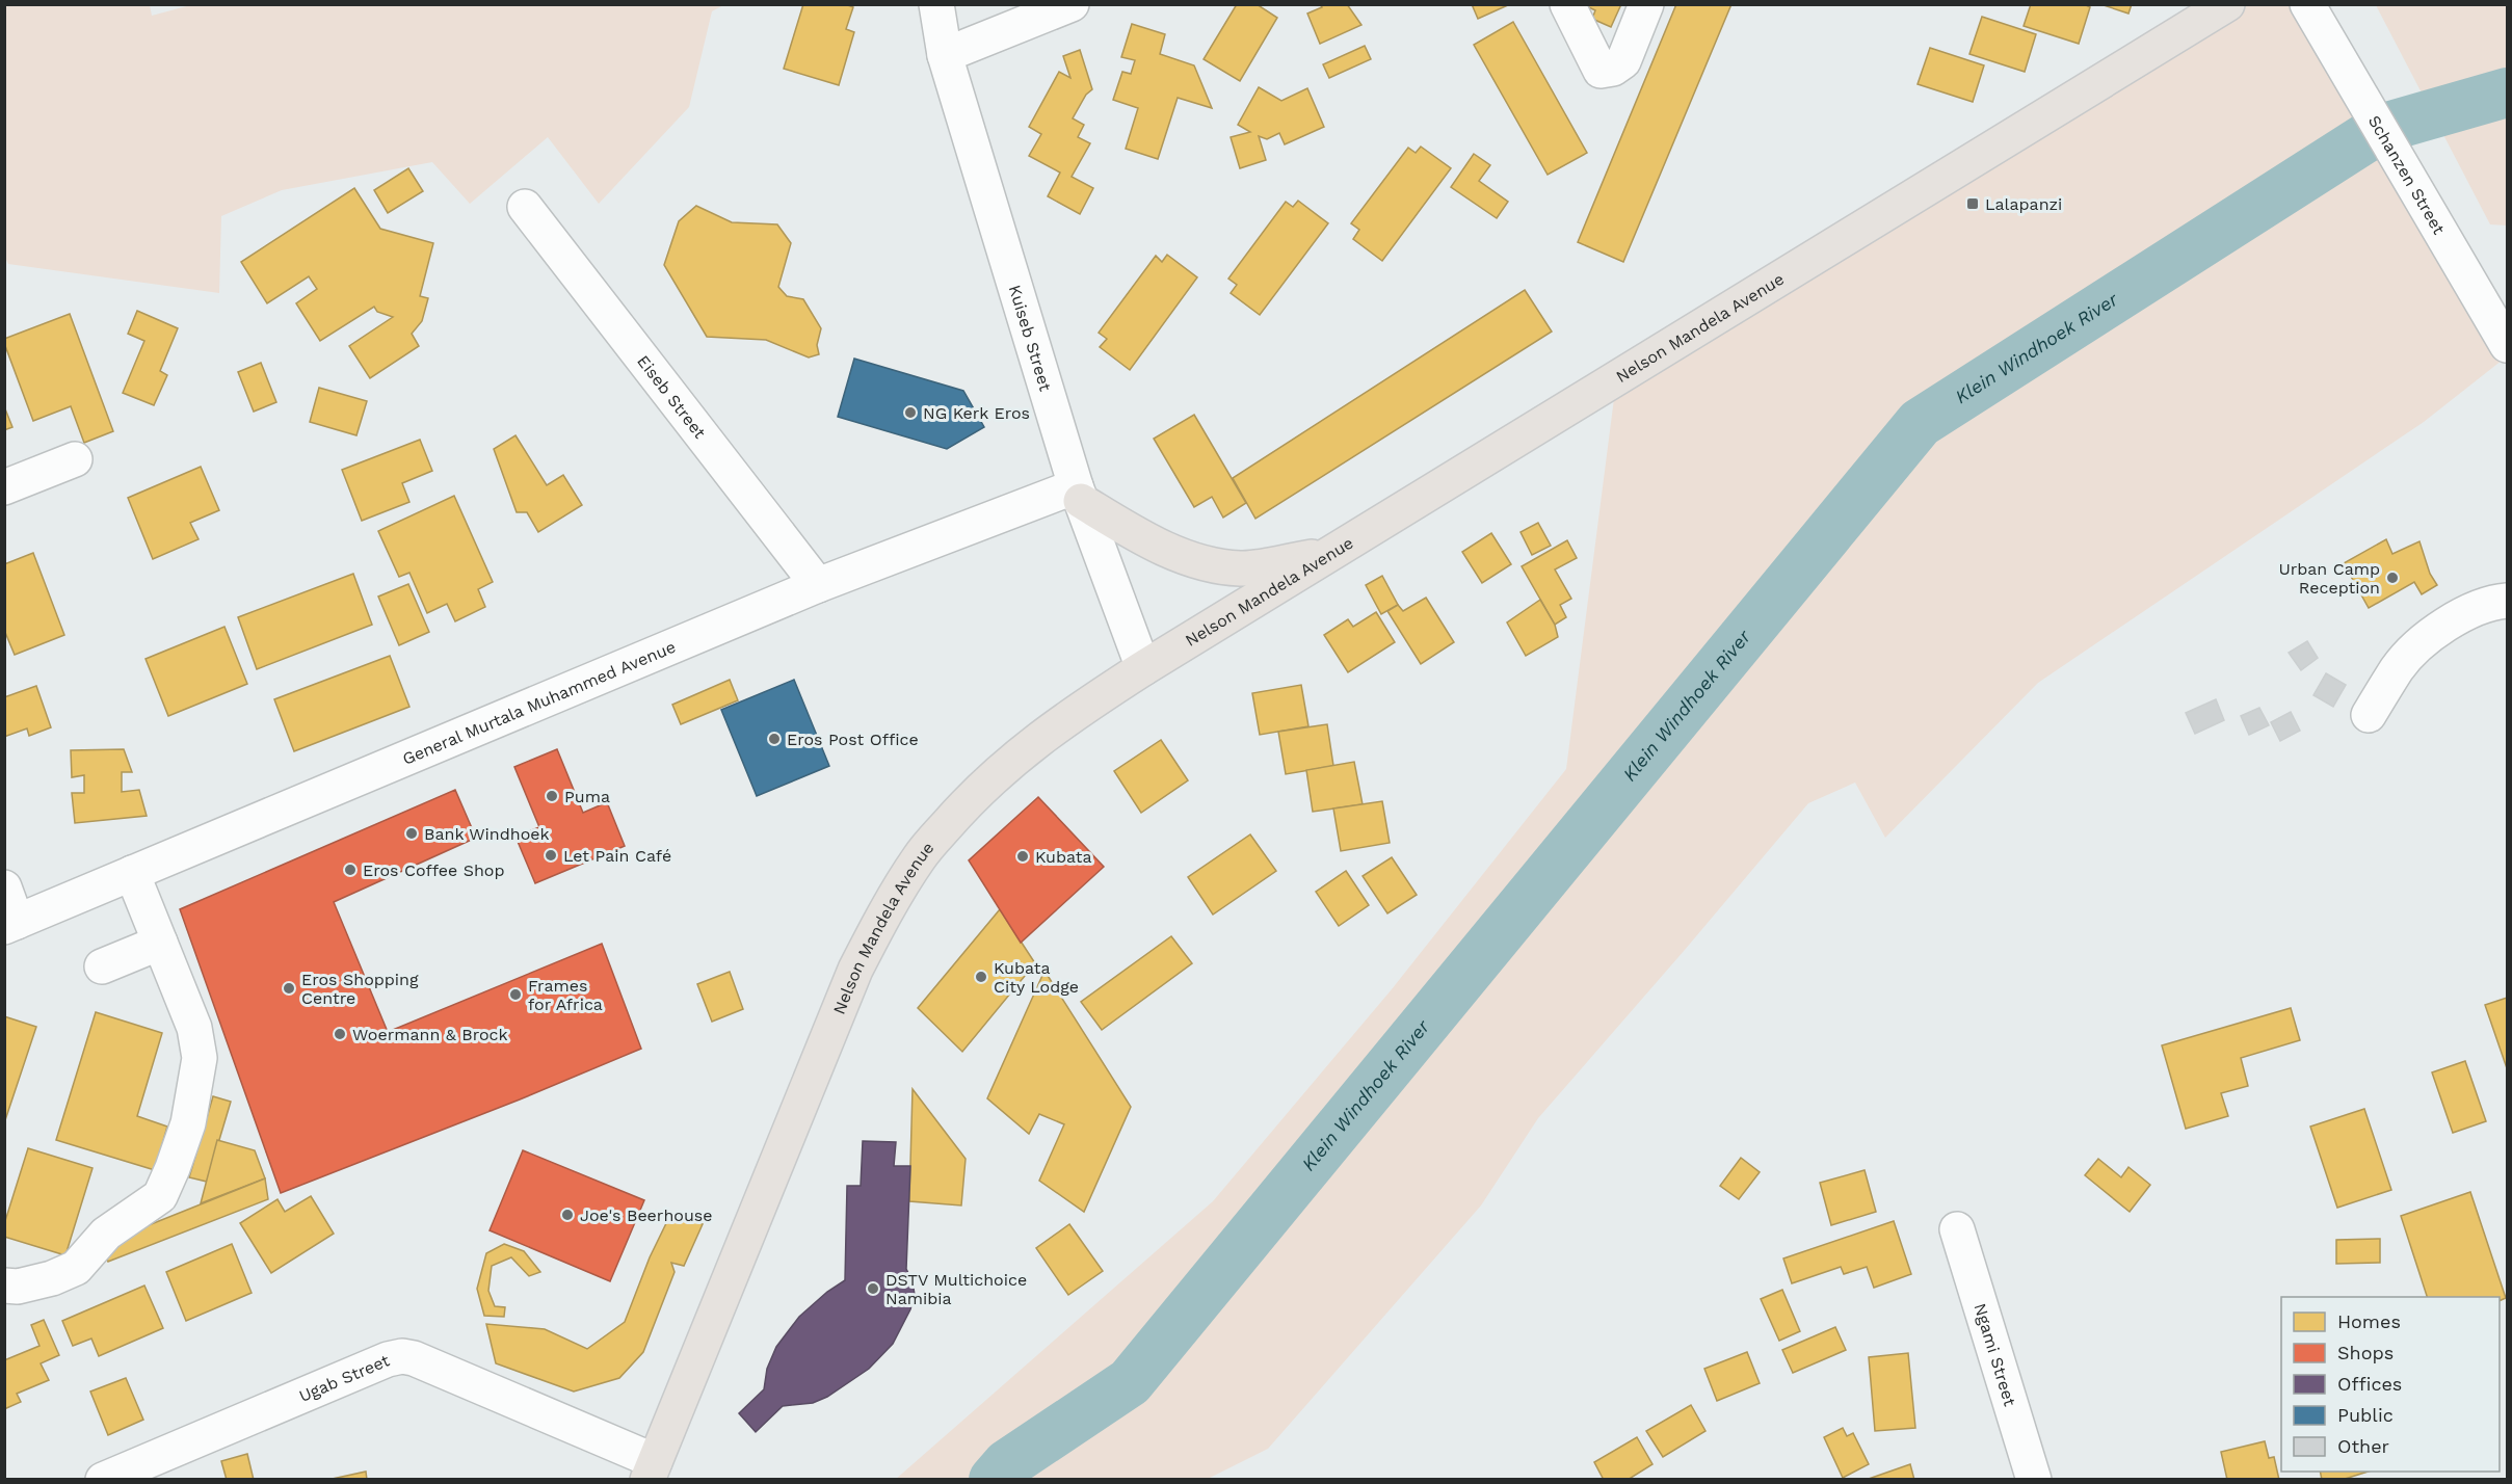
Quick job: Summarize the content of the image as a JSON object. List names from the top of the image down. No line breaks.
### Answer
{"streets":{"main road":["Nelson Mandela Avenue"],"street":["Schanzen Street","Kuiseb Street","Eiseb Street","General Murtala Muhammed Avenue","Ngami Street","Ugab Street"]},"crossings":[["Nelson Mandela Avenue","Kuiseb Street"],["Nelson Mandela Avenue","Ugab Street"],["Kuiseb Street","General Murtala Muhammed Avenue"],["Eiseb Street","General Murtala Muhammed Avenue"]],"water":["Klein Windhoek River"],"places":{"transit":["Lalapanzi"],"other":["NG Kerk Eros","Urban Camp Reception","Eros Post Office","Puma","Bank Windhoek","Let Pain Café","Kubata","Eros Coffee Shop","Kubata City Lodge","Eros Shopping Centre","Frames for Africa","Woermann & Brock","Joe's Beerhouse","DSTV Multichoice Namibia"]},"legend":["Homes","Shops","Offices","Public","Other"]}
